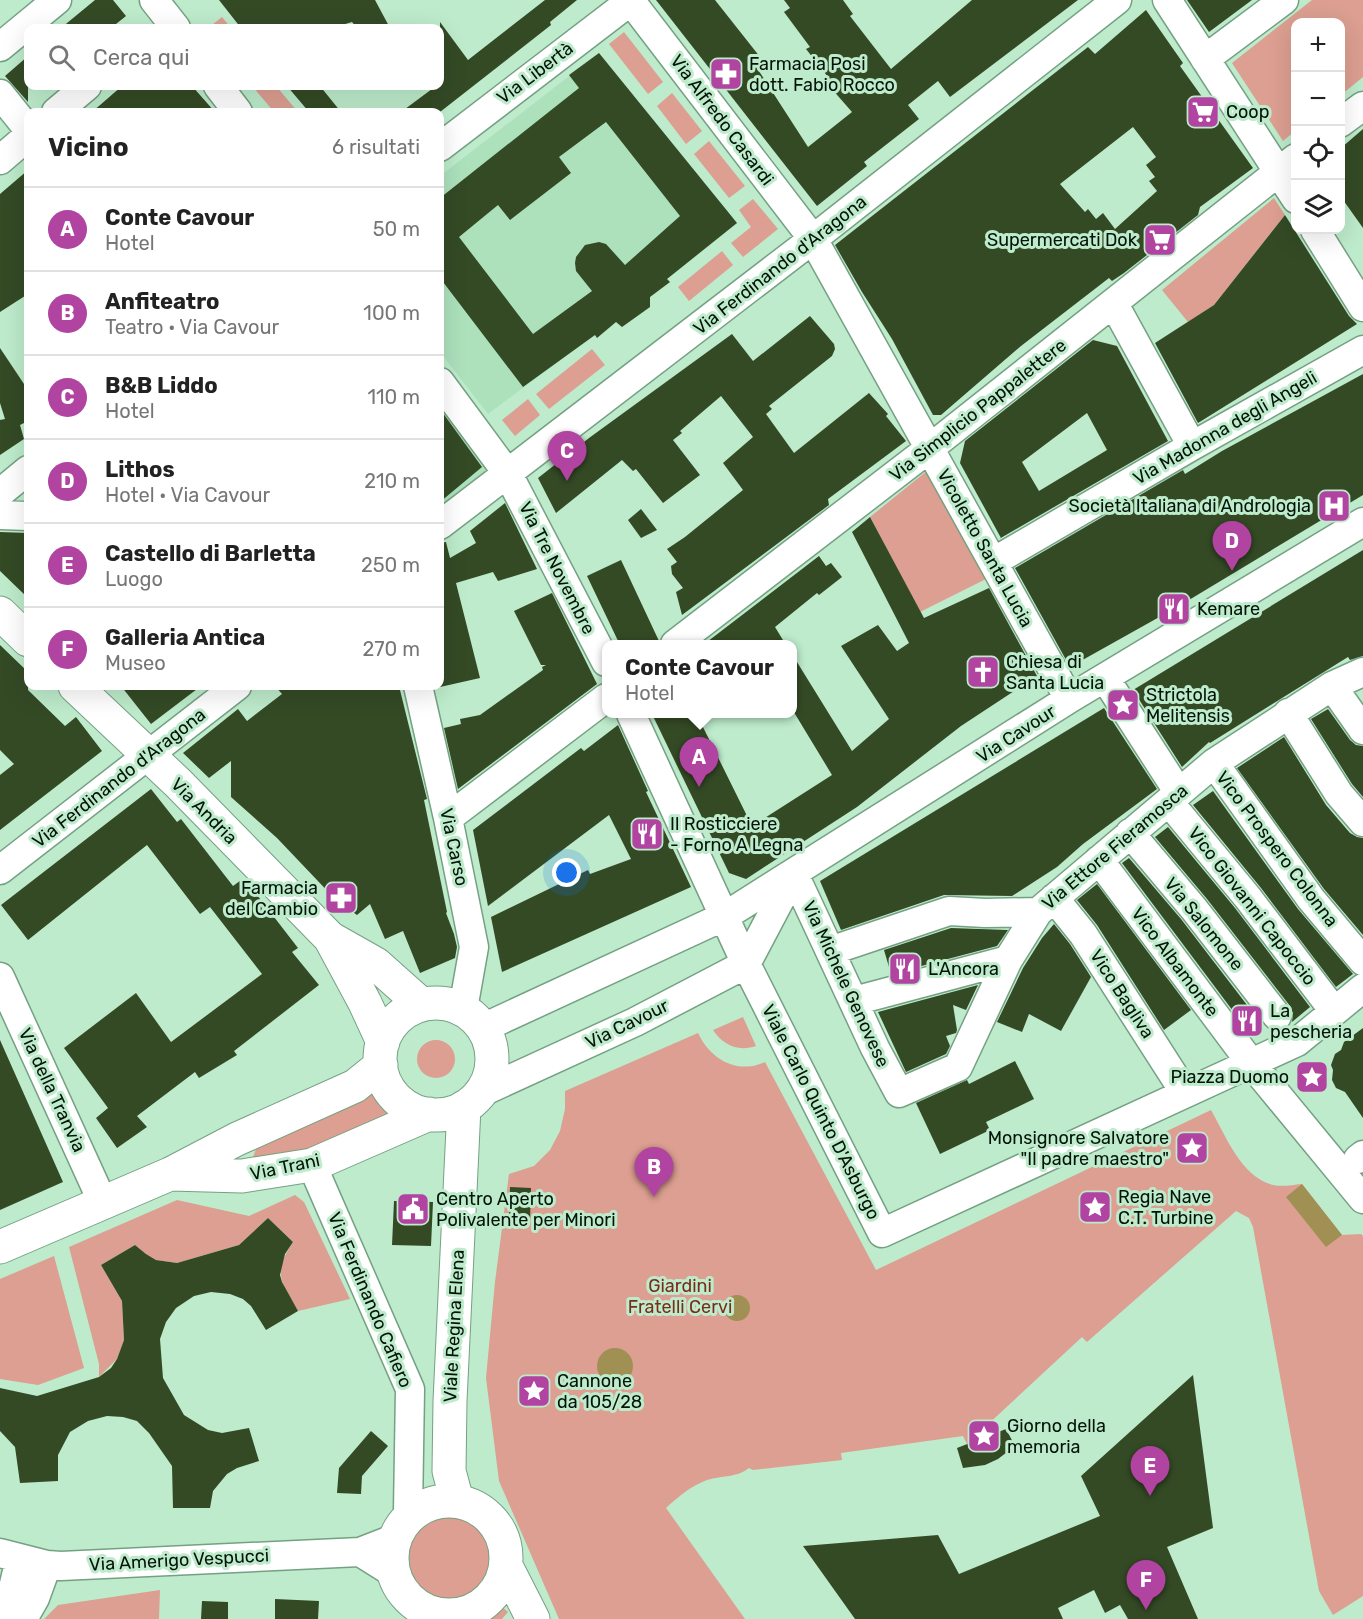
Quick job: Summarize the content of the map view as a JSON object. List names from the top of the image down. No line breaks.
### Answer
{"streets":{"main road":["Via Andria","Via Trani","Viale Regina Elena"],"street":["Via Libertà","Via Alfredo Casardi","Via Ferdinando d'Aragona","Via Simplicio Pappalettere","Via Madonna degli Angeli","Vicoletto Santa Lucia","Via Tre Novembre","Via Cavour","Via Carso","Via Ettore Fieramosca","Vico Prospero Colonna","Vico Giovanni Capoccio","Via Salomone","Vico Albamonte","Via Michele Genovese","Vico Bagliva","Via della Tranvia","Viale Carlo Quinto D'Asburgo","Via Ferdinando Cafiero","Via Amerigo Vespucci"]},"crossings":[["Via Libertà","Via Alfredo Casardi"],["Via Alfredo Casardi","Via Ferdinando d'Aragona"],["Via Alfredo Casardi","Vicoletto Santa Lucia"],["Via Ferdinando d'Aragona","Vicoletto Santa Lucia"],["Via Ferdinando d'Aragona","Via Tre Novembre"],["Via Ferdinando d'Aragona","Via Andria"],["Via Simplicio Pappalettere","Vicoletto Santa Lucia"],["Via Madonna degli Angeli","Vicoletto Santa Lucia"],["Vicoletto Santa Lucia","Via Cavour"],["Via Cavour","Via Andria"],["Via Cavour","Via Carso"],["Via Cavour","Via Michele Genovese"],["Via Cavour","Viale Carlo Quinto D'Asburgo"],["Via Cavour","Via Trani"],["Via Cavour","Viale Regina Elena"],["Via Andria","Via Carso"],["Via Andria","Via Trani"],["Via Andria","Viale Regina Elena"],["Via Carso","Via Trani"],["Via Carso","Viale Regina Elena"],["Via Ettore Fieramosca","Vico Prospero Colonna"],["Via Ettore Fieramosca","Vico Giovanni Capoccio"],["Via Ettore Fieramosca","Via Salomone"],["Via Ettore Fieramosca","Vico Albamonte"],["Via Ettore Fieramosca","Via Michele Genovese"],["Via Ettore Fieramosca","Vico Bagliva"],["Via Salomone","Vico Albamonte"],["Vico Bagliva","Viale Carlo Quinto D'Asburgo"],["Via della Tranvia","Via Trani"],["Via Trani","Via Ferdinando Cafiero"],["Via Trani","Viale Regina Elena"],["Via Ferdinando Cafiero","Viale Regina Elena"],["Via Ferdinando Cafiero","Via Amerigo Vespucci"],["Viale Regina Elena","Via Amerigo Vespucci"]],"parks":["Giardini Fratelli Cervi"],"places":{"pharmacy":["Farmacia Posi dott. Fabio Rocco","Farmacia del Cambio"],"supermarket":["Coop","Supermercati Dok"],"hospital":["Società Italiana di Andrologia"],"restaurant":["Kemare","Il Rosticciere - Forno A Legna","L'Ancora","La pescheria"],"church":["Chiesa di Santa Lucia"],"place":["Strictola Melitensis","Piazza Duomo","Monsignore Salvatore \"Il padre maestro\"","Regia Nave C.T. Turbine","Cannone da 105/28","Giorno della memoria"],"public building":["Centro Aperto Polivalente per Minori"]},"page":{"map_buttons":["+","−"],"search":"Cerca qui","heading":["Vicino","6 risultati"],"list":[{"mark":"A","name":"Conte Cavour","note":"Hotel","value":"50 m"},{"mark":"B","name":"Anfiteatro","note":"Teatro · Via Cavour","value":"100 m"},{"mark":"C","name":"B&B Liddo","note":"Hotel","value":"110 m"},{"mark":"D","name":"Lithos","note":"Hotel · Via Cavour","value":"210 m"},{"mark":"E","name":"Castello di Barletta","note":"Luogo","value":"250 m"},{"mark":"F","name":"Galleria Antica","note":"Museo","value":"270 m"}],"pins":["C","D","A","B","E","F"],"popup":["Conte Cavour","Hotel"]}}
